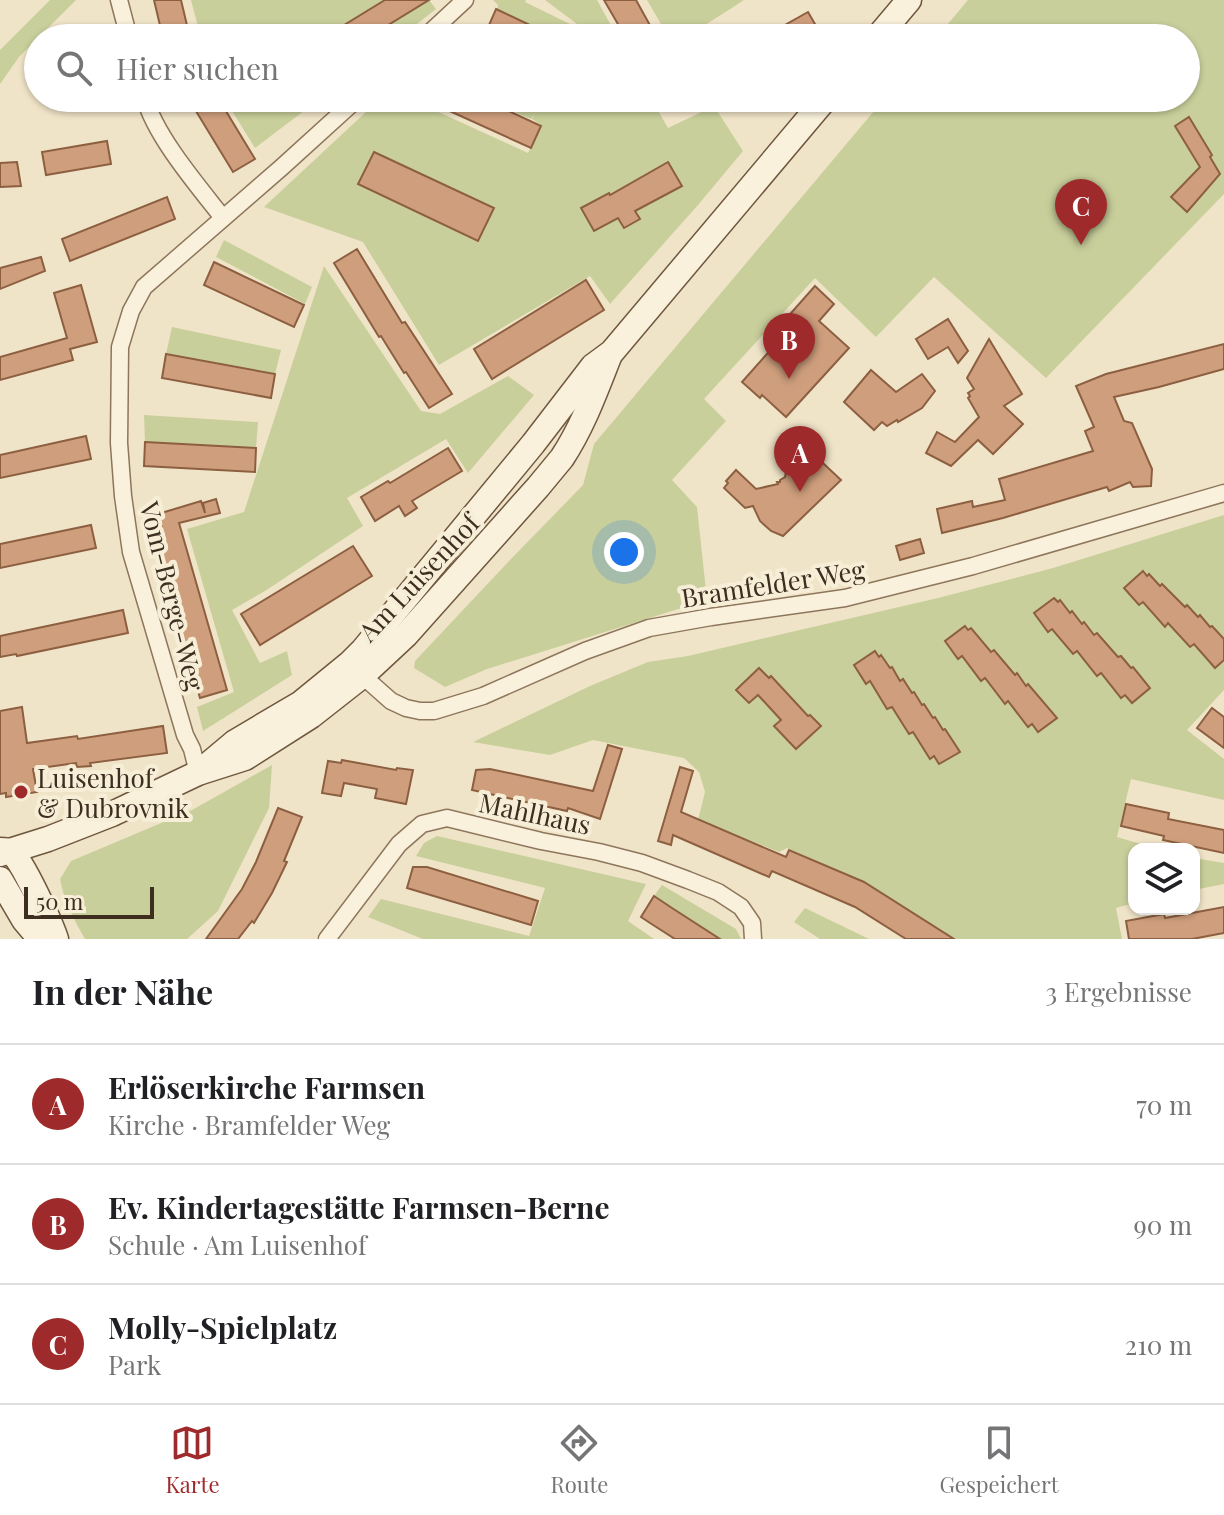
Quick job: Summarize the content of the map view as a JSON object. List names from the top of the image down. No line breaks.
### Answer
{"streets":{"main road":["Am Luisenhof"],"street":["Bramfelder Weg","Vom-Berge-Weg","Mahlhaus"]},"crossings":[["Am Luisenhof","Bramfelder Weg"],["Am Luisenhof","Vom-Berge-Weg"]],"places":["Luisenhof & Dubrovnik"],"scale_bar":"50 m","page":{"search":"Hier suchen","pins":["C","B","A"],"scale":"50 m","heading":["In der Nähe","3 Ergebnisse"],"list":[{"mark":"A","name":"Erlöserkirche Farmsen","note":"Kirche · Bramfelder Weg","value":"70 m"},{"mark":"B","name":"Ev. Kindertagestätte Farmsen-Berne","note":"Schule · Am Luisenhof","value":"90 m"},{"mark":"C","name":"Molly-Spielplatz","note":"Park","value":"210 m"}],"nav":["Karte","Route","Gespeichert"]}}
